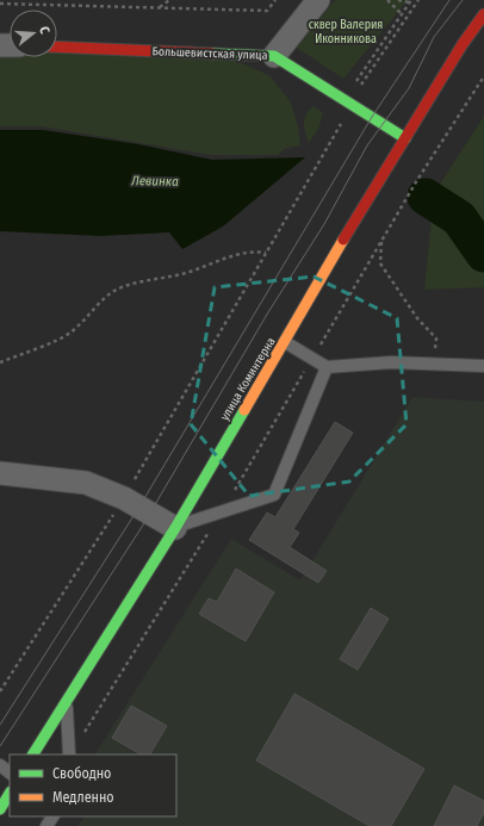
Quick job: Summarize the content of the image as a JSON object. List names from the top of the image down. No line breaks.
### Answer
{"streets":{"main road":["Большевистская улица","улица Коминтерна"]},"crossings":[["Большевистская улица","улица Коминтерна"]],"water":["Левинка"],"parks":["сквер Валерия Иконникова"],"legend":["Свободно","Медленно"],"north":"right"}
